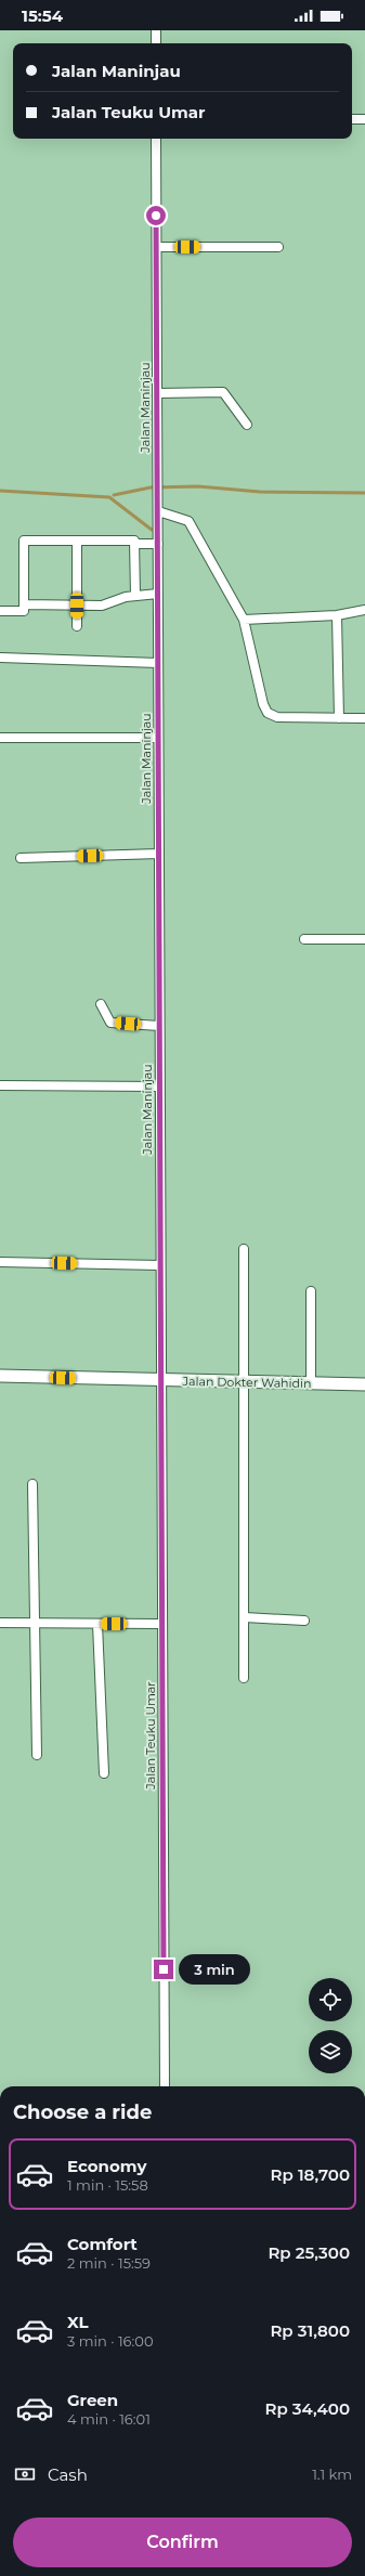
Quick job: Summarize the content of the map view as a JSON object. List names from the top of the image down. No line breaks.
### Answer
{"streets":{"street":["Jalan Maninjau","Jalan Dokter Wahidin","Jalan Teuku Umar"]},"crossings":[["Jalan Maninjau","Jalan Dokter Wahidin"],["Jalan Maninjau","Jalan Teuku Umar"],["Jalan Dokter Wahidin","Jalan Teuku Umar"]],"page":{"status":"15:54","banner":["Jalan Maninjau","Jalan Teuku Umar"],"bubble":"3 min","heading":"Choose a ride","list":[{"name":"Economy","note":"1 min · 15:58","value":"Rp 18,700"},{"name":"Comfort","note":"2 min · 15:59","value":"Rp 25,300"},{"name":"XL","note":"3 min · 16:00","value":"Rp 31,800"},{"name":"Green","note":"4 min · 16:01","value":"Rp 34,400"}],"pay":["Cash","1.1 km"],"buttons":"Confirm"}}
